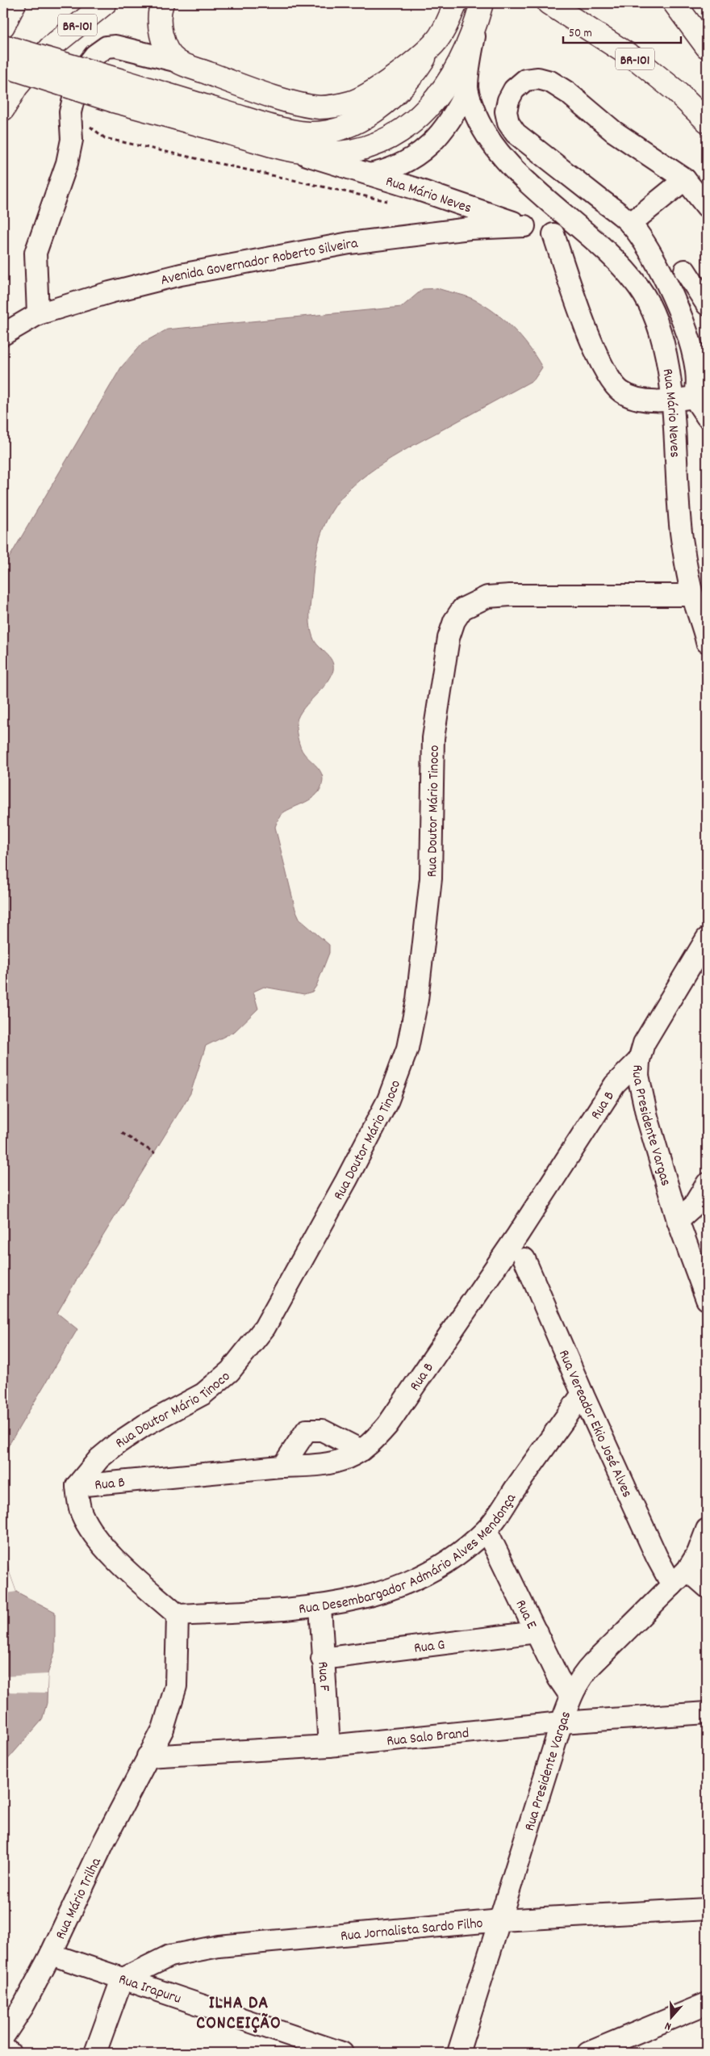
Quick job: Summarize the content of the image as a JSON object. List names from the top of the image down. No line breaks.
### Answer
{"streets":{"main road":["BR-101"],"street":["Rua Mário Neves","Avenida Governador Roberto Silveira","Rua Doutor Mário Tinoco","Rua B","Rua Presidente Vargas","Rua Vereador Ekio José Alves","Rua Desembargador Admário Alves Mendonça","Rua E","Rua G","Rua F","Rua Salo Brand","Rua Mário Trilha","Rua Jornalista Sardo Filho","Rua Irapuru"]},"crossings":[["Rua Mário Neves","Avenida Governador Roberto Silveira"],["Rua Mário Neves","Rua Doutor Mário Tinoco"],["Rua Doutor Mário Tinoco","Rua B"],["Rua B","Rua Presidente Vargas"],["Rua Presidente Vargas","Rua Vereador Ekio José Alves"],["Rua Presidente Vargas","Rua E"],["Rua Presidente Vargas","Rua Salo Brand"],["Rua Presidente Vargas","Rua Jornalista Sardo Filho"],["Rua Vereador Ekio José Alves","Rua Desembargador Admário Alves Mendonça"],["Rua Desembargador Admário Alves Mendonça","Rua E"],["Rua Desembargador Admário Alves Mendonça","Rua F"],["Rua E","Rua G"],["Rua G","Rua F"],["Rua F","Rua Salo Brand"],["Rua Salo Brand","Rua Mário Trilha"],["Rua Mário Trilha","Rua Irapuru"],["Rua Jornalista Sardo Filho","Rua Irapuru"]],"districts":["ILHA DA CONCEIÇÃO"],"scale_bar":"50 m","north":"bottom"}
